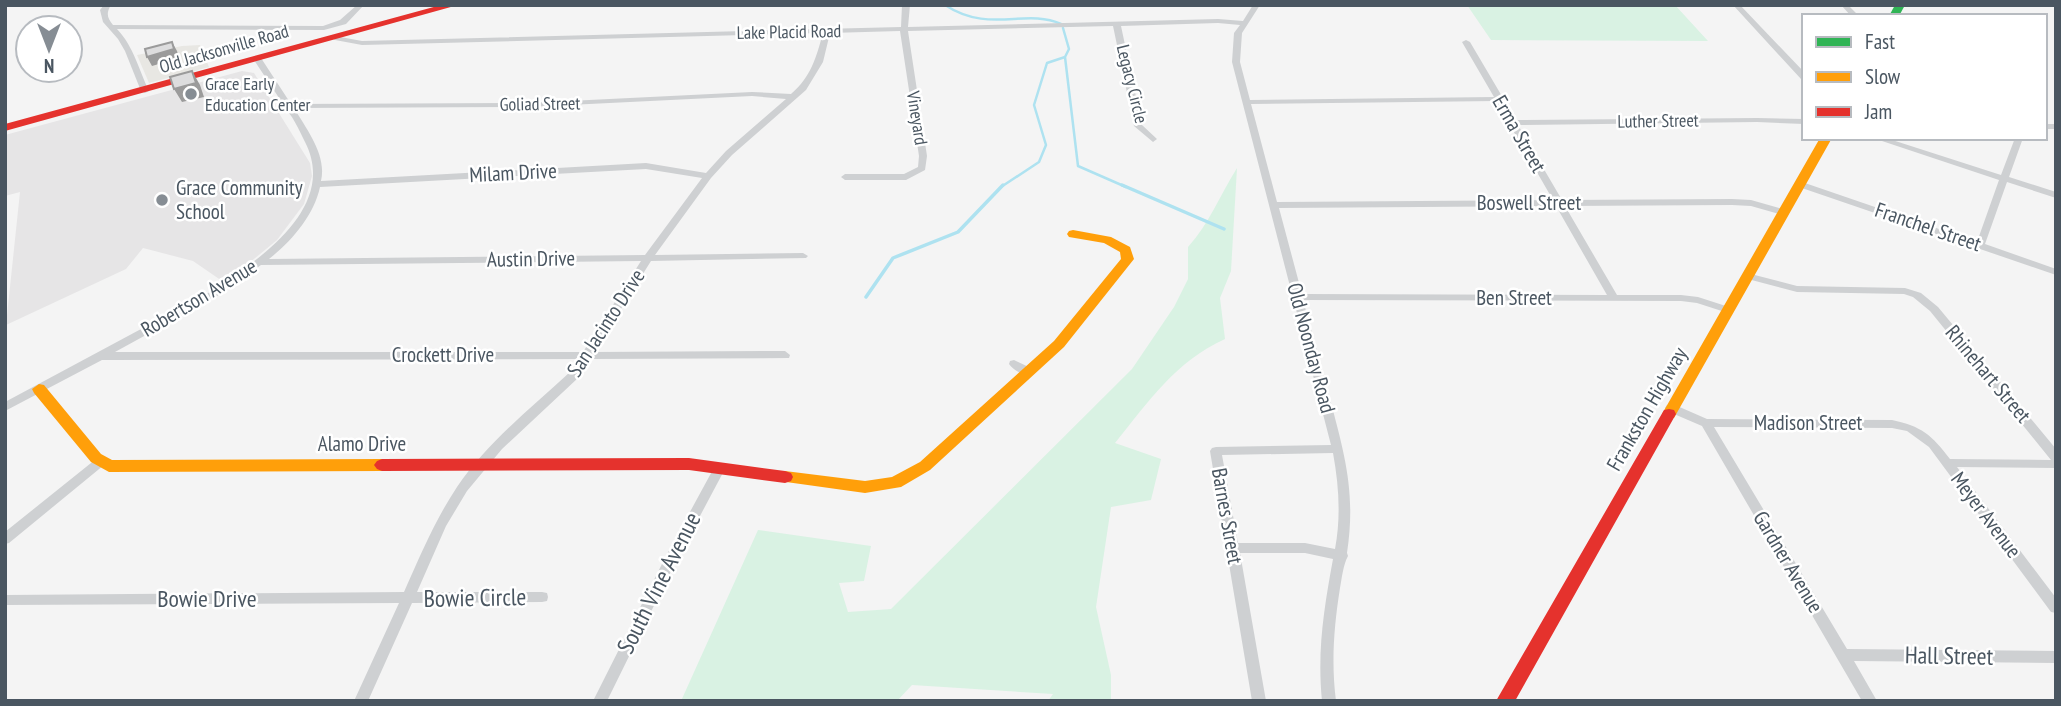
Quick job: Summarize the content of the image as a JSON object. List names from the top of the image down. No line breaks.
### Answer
{"streets":{"main road":["Old Jacksonville Road","Frankston Highway","Alamo Drive"],"street":["Lake Placid Road","Legacy Circle","Goliad Street","Vineyard","Luther Street","Erma Street","Milam Drive","Boswell Street","Franchel Street","Austin Drive","Robertson Avenue","Ben Street","San Jacinto Drive","Old Noonday Road","Crockett Drive","Rhinehart Street","Madison Street","Meyer Avenue","Barnes Street","Gardner Avenue","South Vine Avenue","Bowie Circle","Bowie Drive","Hall Street"]},"crossings":[["Lake Placid Road","Old Jacksonville Road"],["Lake Placid Road","Legacy Circle"],["Lake Placid Road","Vineyard"],["Lake Placid Road","San Jacinto Drive"],["Lake Placid Road","Old Noonday Road"],["Goliad Street","San Jacinto Drive"],["Luther Street","Erma Street"],["Erma Street","Boswell Street"],["Erma Street","Ben Street"],["Milam Drive","Robertson Avenue"],["Milam Drive","San Jacinto Drive"],["Boswell Street","Old Noonday Road"],["Boswell Street","Frankston Highway"],["Franchel Street","Frankston Highway"],["Austin Drive","Robertson Avenue"],["Austin Drive","San Jacinto Drive"],["Robertson Avenue","Crockett Drive"],["Ben Street","Old Noonday Road"],["Ben Street","Frankston Highway"],["San Jacinto Drive","Crockett Drive"],["San Jacinto Drive","Alamo Drive"],["San Jacinto Drive","Bowie Circle"],["San Jacinto Drive","Bowie Drive"],["Old Noonday Road","Barnes Street"],["Rhinehart Street","Frankston Highway"],["Madison Street","Meyer Avenue"],["Madison Street","Gardner Avenue"],["Alamo Drive","South Vine Avenue"],["Gardner Avenue","Hall Street"],["Bowie Circle","Bowie Drive"]],"places":["Grace Early Education Center","Grace Community School"],"legend":["Fast","Slow","Jam"],"north":"bottom"}
